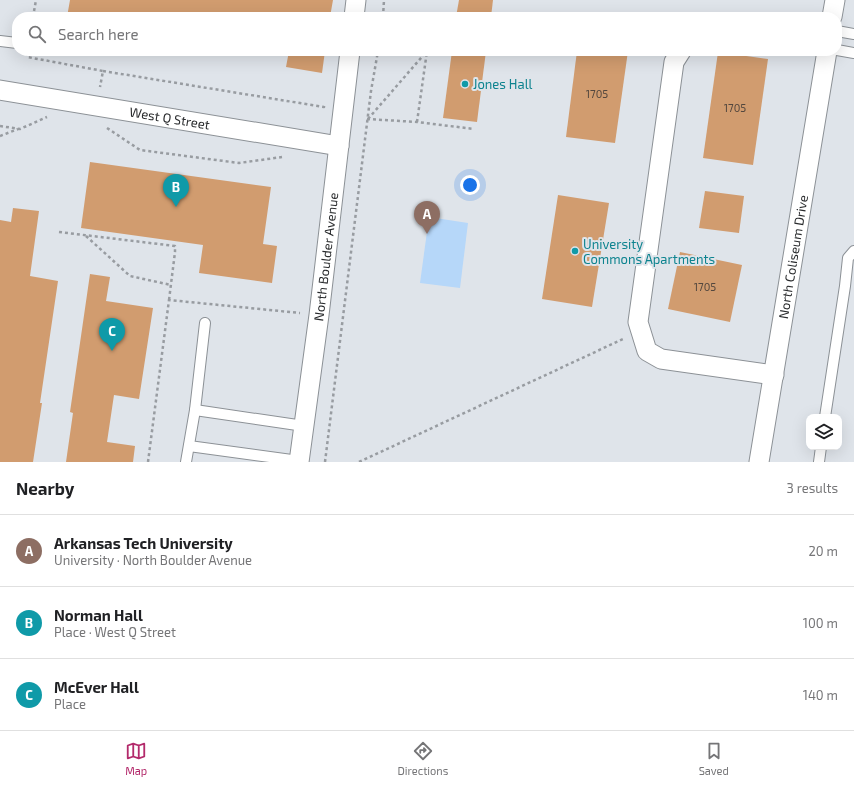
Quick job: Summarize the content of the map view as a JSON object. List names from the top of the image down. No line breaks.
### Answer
{"streets":{"street":["West Q Street","North Boulder Avenue","North Coliseum Drive"]},"crossings":[["West Q Street","North Boulder Avenue"]],"places":["Jones Hall","University Commons Apartments"],"house_numbers":["1705","1705","1705"],"page":{"search":"Search here","pins":["B","A","C"],"heading":["Nearby","3 results"],"list":[{"mark":"A","name":"Arkansas Tech University","note":"University · North Boulder Avenue","value":"20 m"},{"mark":"B","name":"Norman Hall","note":"Place · West Q Street","value":"100 m"},{"mark":"C","name":"McEver Hall","note":"Place","value":"140 m"}],"nav":["Map","Directions","Saved"]}}
